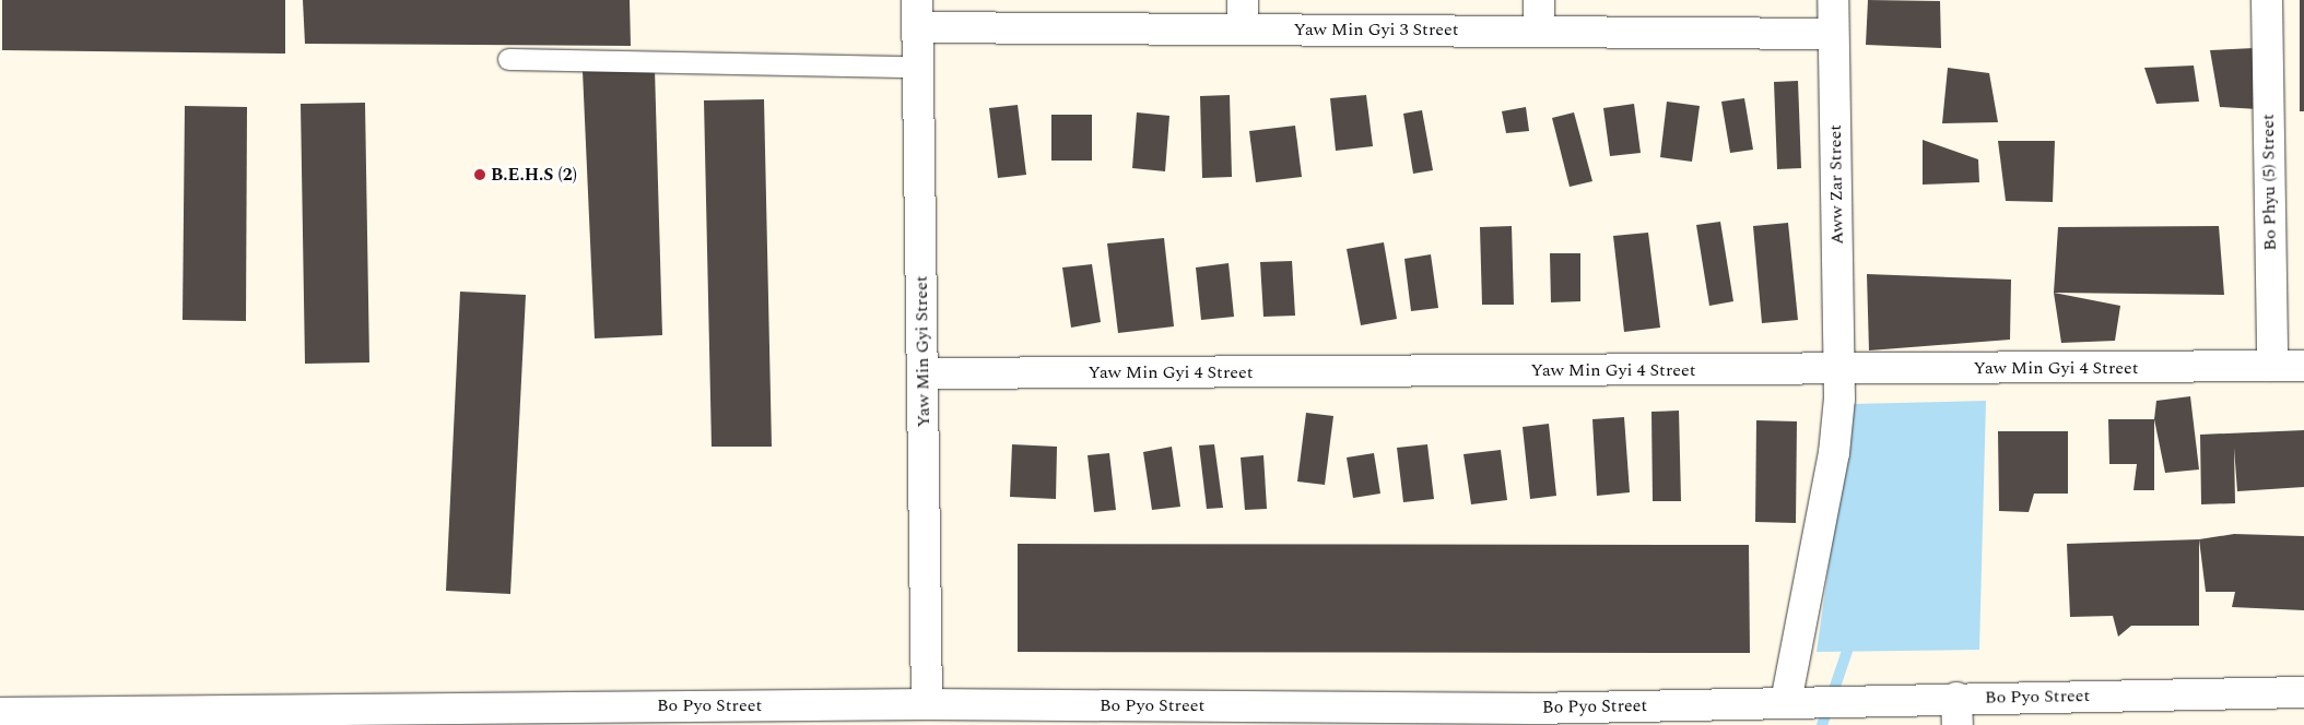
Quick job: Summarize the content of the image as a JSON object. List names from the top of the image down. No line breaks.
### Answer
{"streets":{"street":["Yaw Min Gyi 3 Street","Bo Phyu (5) Street","Aww Zar Street","Yaw Min Gyi Street","Yaw Min Gyi 4 Street","Bo Pyo Street"]},"crossings":[["Yaw Min Gyi 3 Street","Aww Zar Street"],["Yaw Min Gyi 3 Street","Yaw Min Gyi Street"],["Bo Phyu (5) Street","Yaw Min Gyi 4 Street"],["Aww Zar Street","Yaw Min Gyi 4 Street"],["Aww Zar Street","Bo Pyo Street"],["Yaw Min Gyi Street","Yaw Min Gyi 4 Street"],["Yaw Min Gyi Street","Bo Pyo Street"]],"places":["B.E.H.S (2)"]}
